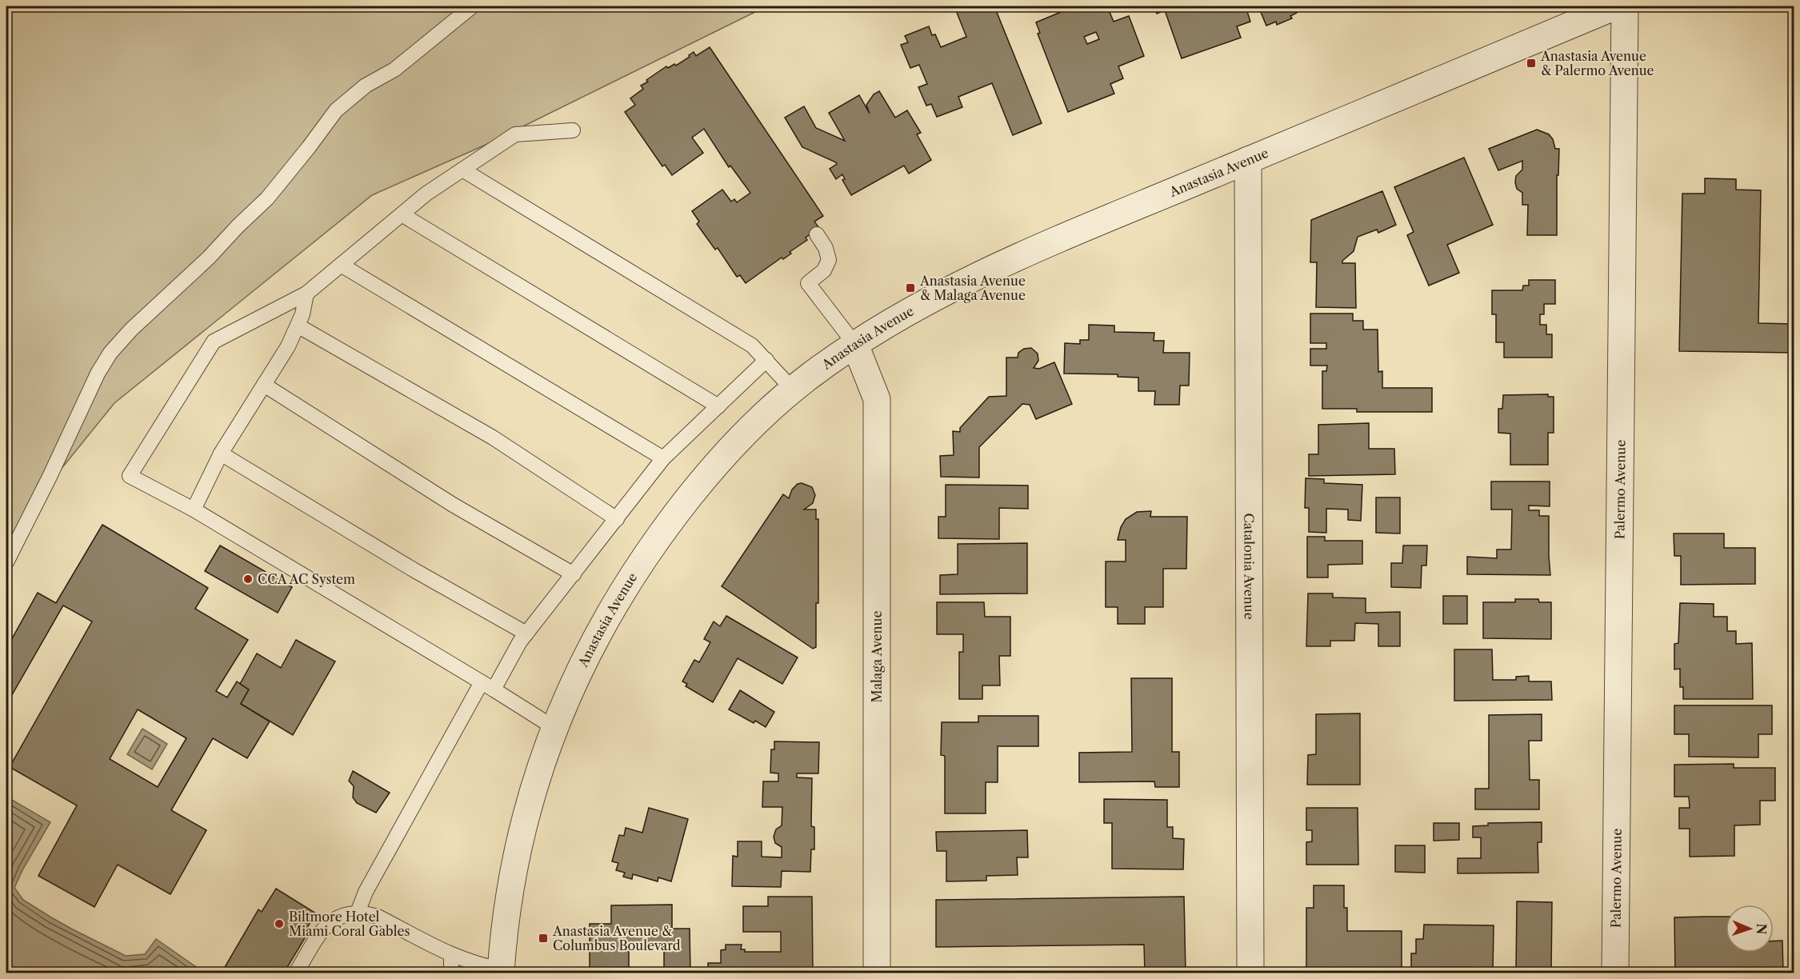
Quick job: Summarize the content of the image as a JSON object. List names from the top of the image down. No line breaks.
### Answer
{"streets":{"street":["Anastasia Avenue","Palermo Avenue","Catalonia Avenue","Malaga Avenue"]},"crossings":[["Anastasia Avenue","Catalonia Avenue"],["Anastasia Avenue","Malaga Avenue"]],"places":{"transit":["Anastasia Avenue & Palermo Avenue","Anastasia Avenue & Malaga Avenue","Anastasia Avenue & Columbus Boulevard"],"other":["CCA AC System","Biltmore Hotel Miami Coral Gables"]},"north":"right"}
